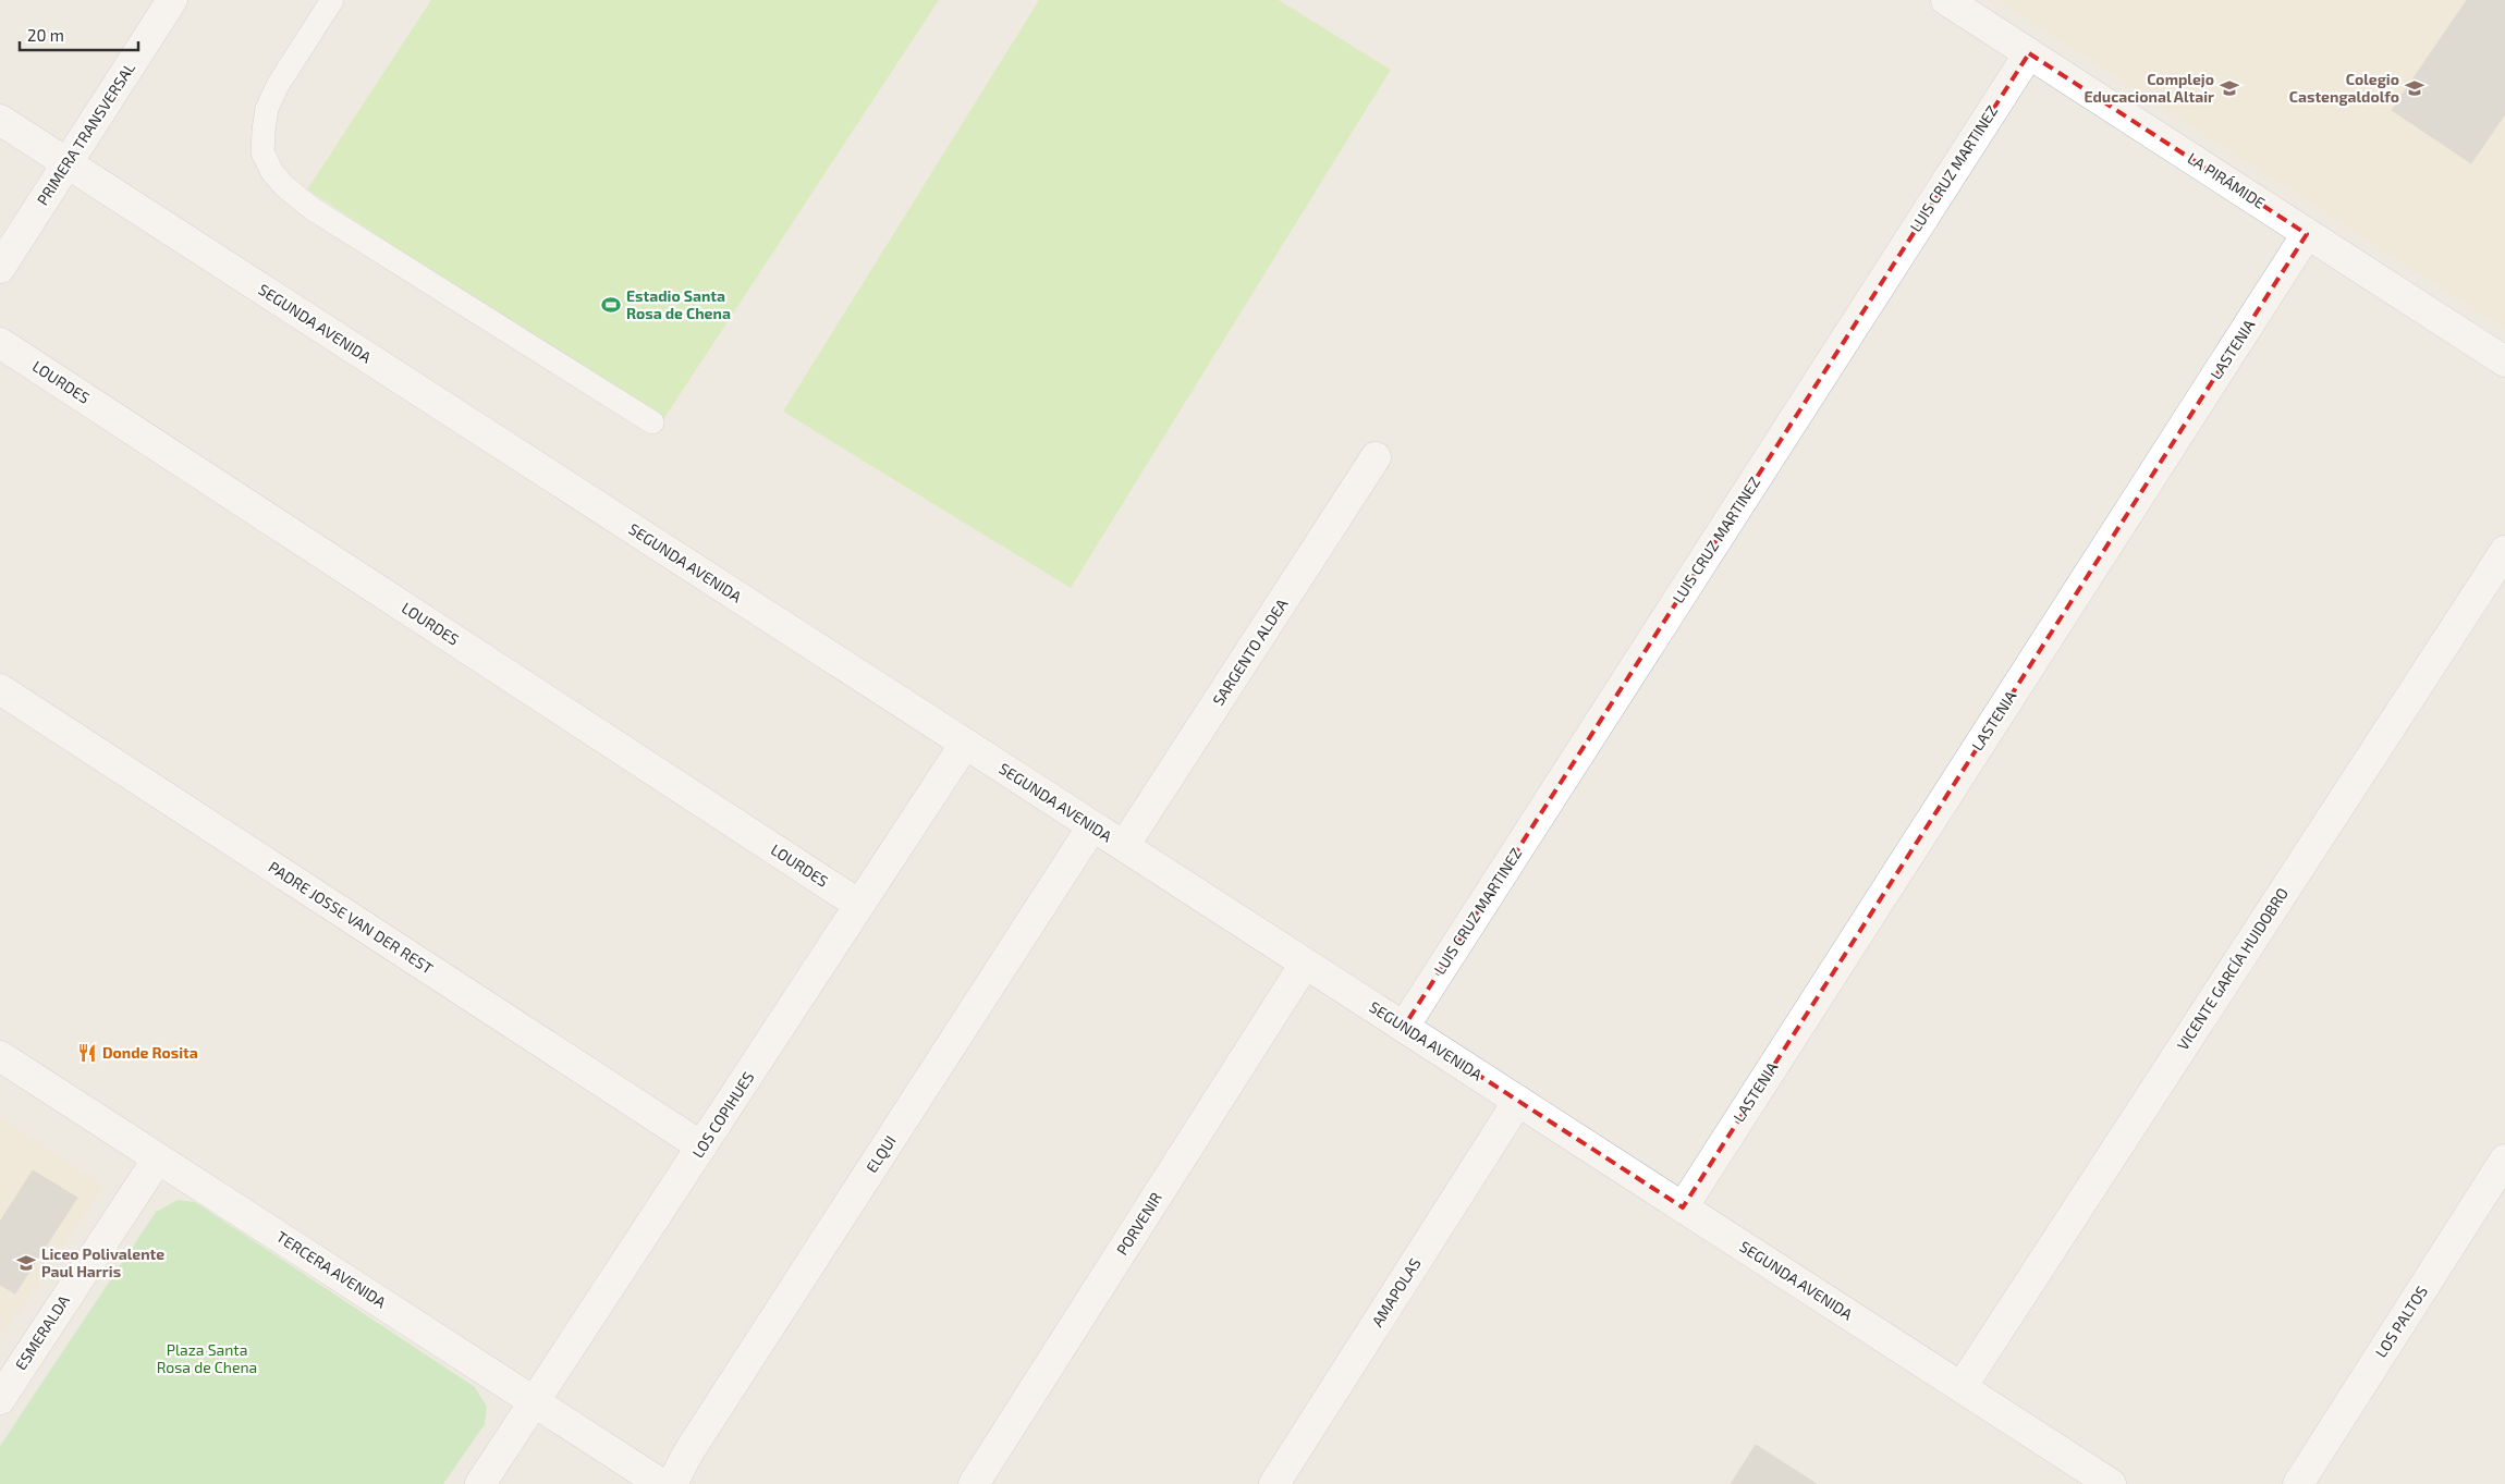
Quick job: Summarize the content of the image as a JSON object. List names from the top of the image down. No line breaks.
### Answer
{"streets":{"street":["PRIMERA TRANSVERSAL","LUIS CRUZ MARTINEZ","LA PIRÁMIDE","SEGUNDA AVENIDA","LASTENIA","LOURDES","SARGENTO ALDEA","PADRE JOSSE VAN DER REST","VICENTE GARCÍA HUIDOBRO","LOS COPIHUES","ELQUI","PORVENIR","TERCERA AVENIDA","AMAPOLAS","LOS PALTOS","ESMERALDA"]},"crossings":[["PRIMERA TRANSVERSAL","SEGUNDA AVENIDA"],["LUIS CRUZ MARTINEZ","LA PIRÁMIDE"],["LUIS CRUZ MARTINEZ","SEGUNDA AVENIDA"],["LA PIRÁMIDE","LASTENIA"],["SEGUNDA AVENIDA","LASTENIA"],["SEGUNDA AVENIDA","SARGENTO ALDEA"],["SEGUNDA AVENIDA","VICENTE GARCÍA HUIDOBRO"],["SEGUNDA AVENIDA","LOS COPIHUES"],["SEGUNDA AVENIDA","ELQUI"],["SEGUNDA AVENIDA","PORVENIR"],["SEGUNDA AVENIDA","AMAPOLAS"],["LOURDES","LOS COPIHUES"],["PADRE JOSSE VAN DER REST","LOS COPIHUES"],["LOS COPIHUES","TERCERA AVENIDA"],["TERCERA AVENIDA","ESMERALDA"]],"parks":["Plaza Santa Rosa de Chena"],"places":{"school or university":["Complejo Educacional Altair","Colegio Castengaldolfo","Liceo Polivalente Paul Harris"],"sports":["Estadio Santa Rosa de Chena"],"restaurant":["Donde Rosita"]},"scale_bar":"20 m"}
